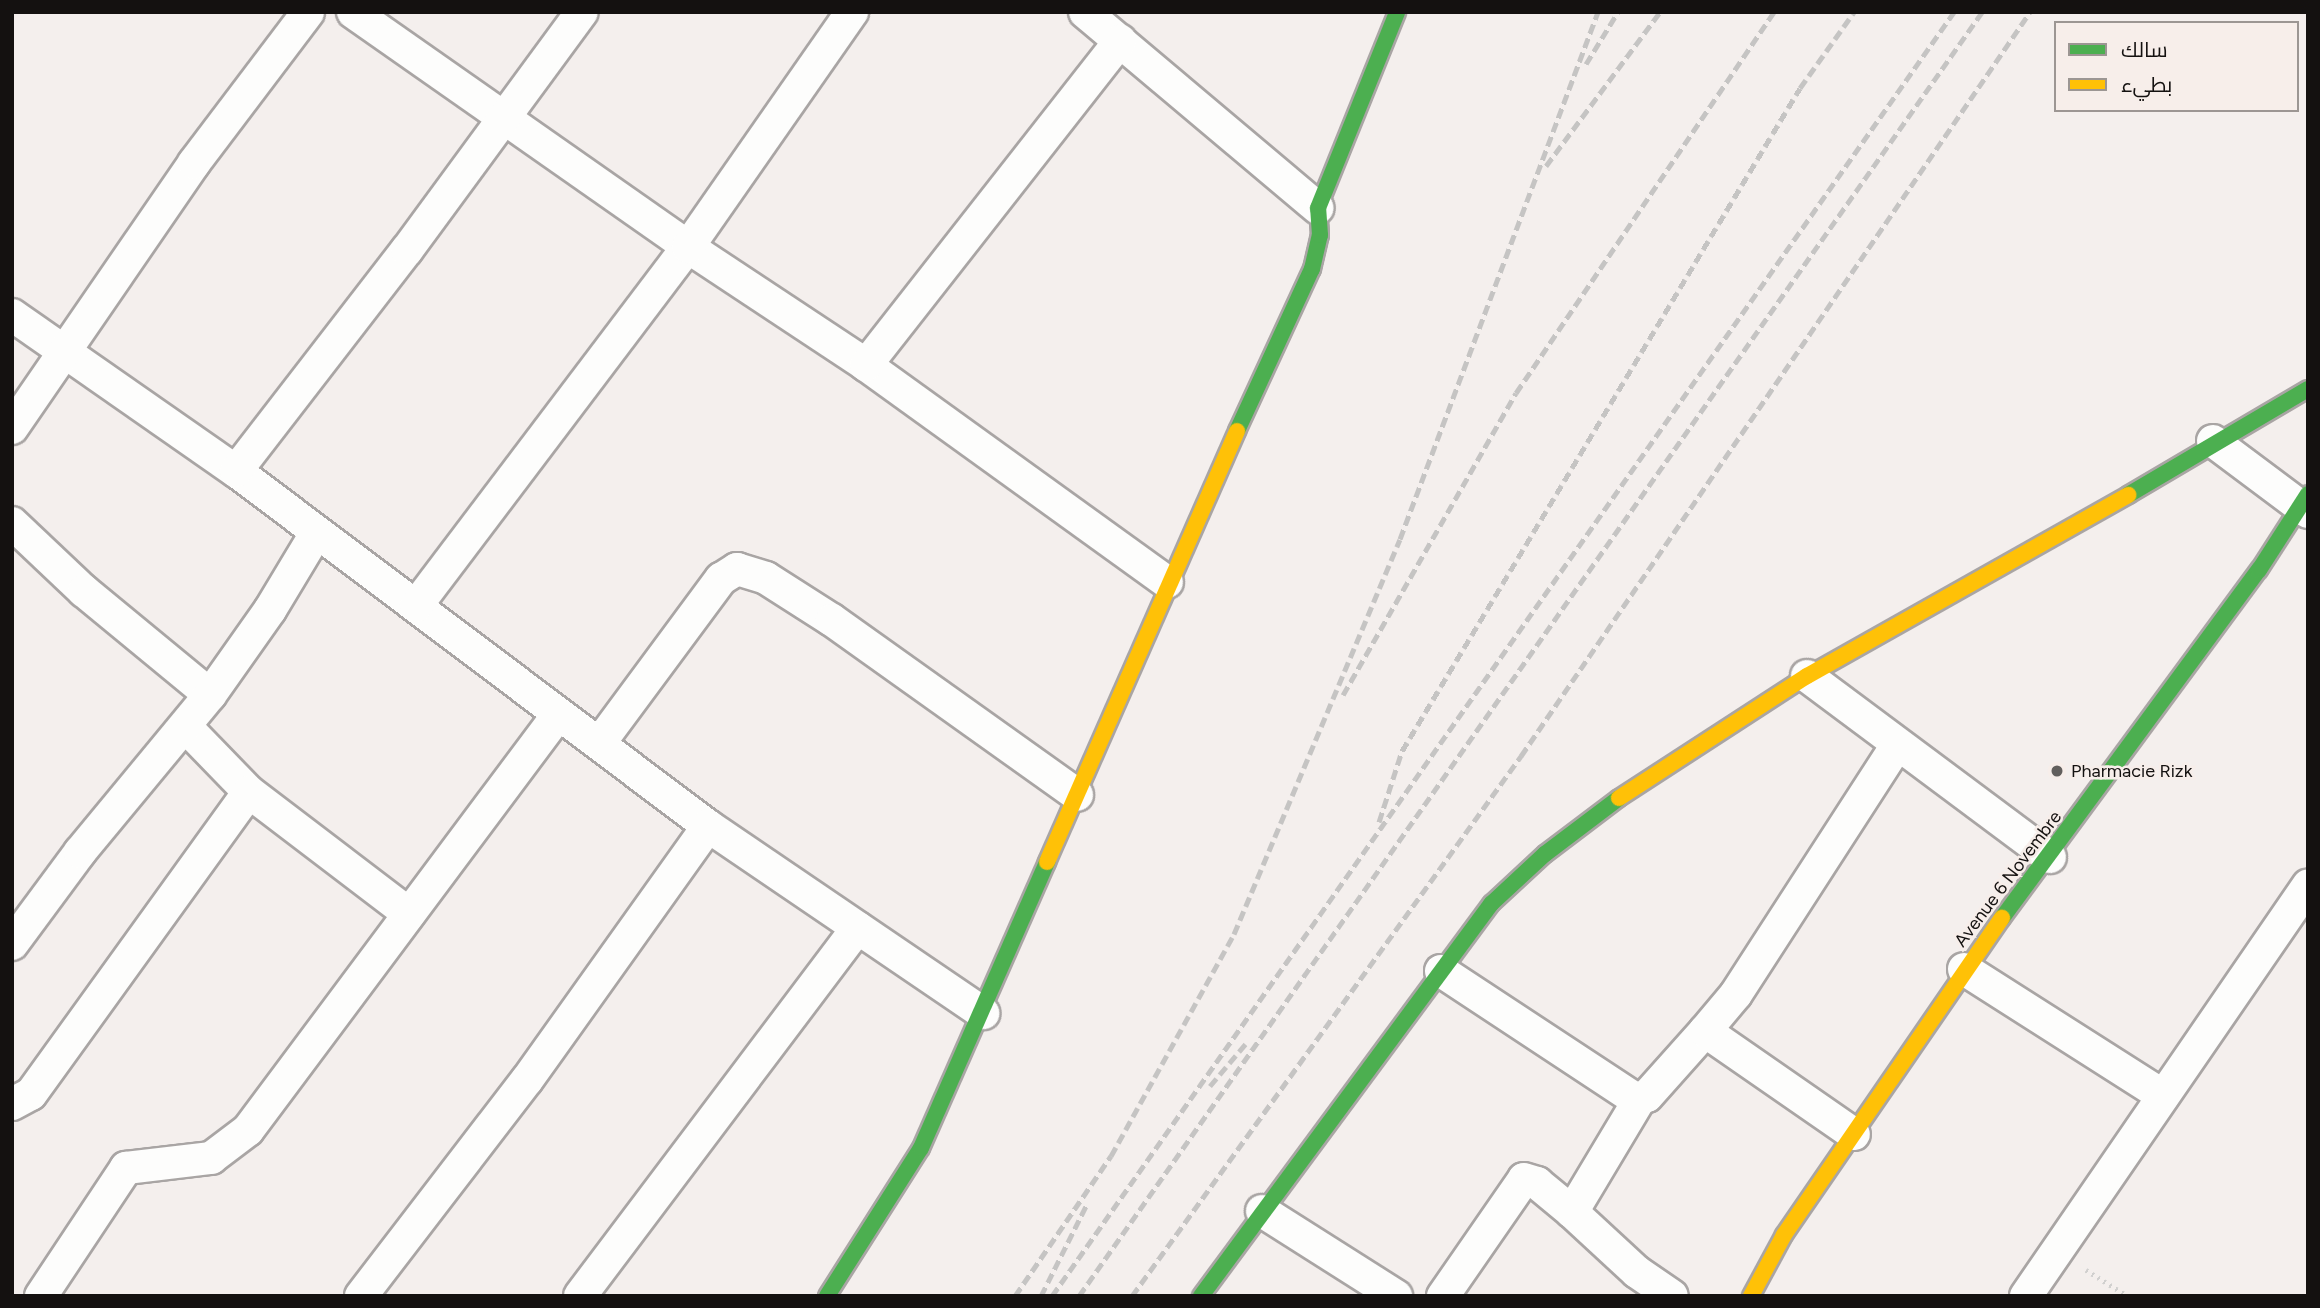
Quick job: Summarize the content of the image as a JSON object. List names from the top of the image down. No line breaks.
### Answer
{"streets":{"street":["Avenue 6 Novembre"]},"places":["Pharmacie Rizk"],"legend":["سالك","بطيء"]}
